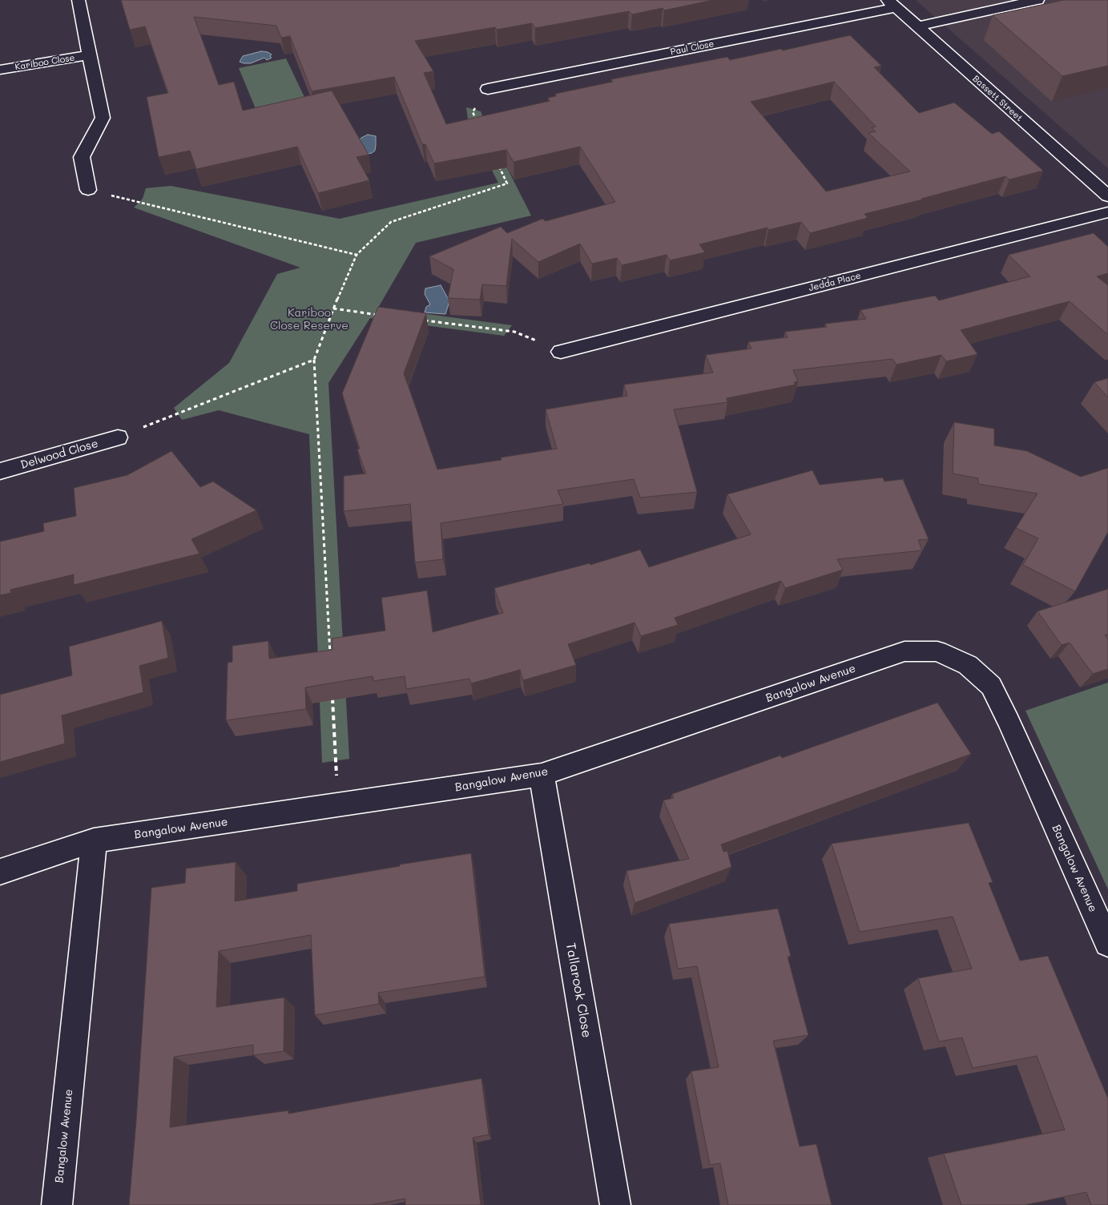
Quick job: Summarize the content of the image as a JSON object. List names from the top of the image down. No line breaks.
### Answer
{"streets":{"street":["Paul Close","Kariboo Close","Bassett Street","Jedda Place","Delwood Close","Bangalow Avenue","Tallarook Close"]},"crossings":[["Paul Close","Bassett Street"],["Bangalow Avenue","Tallarook Close"]],"parks":["Kariboo Close Reserve"]}
